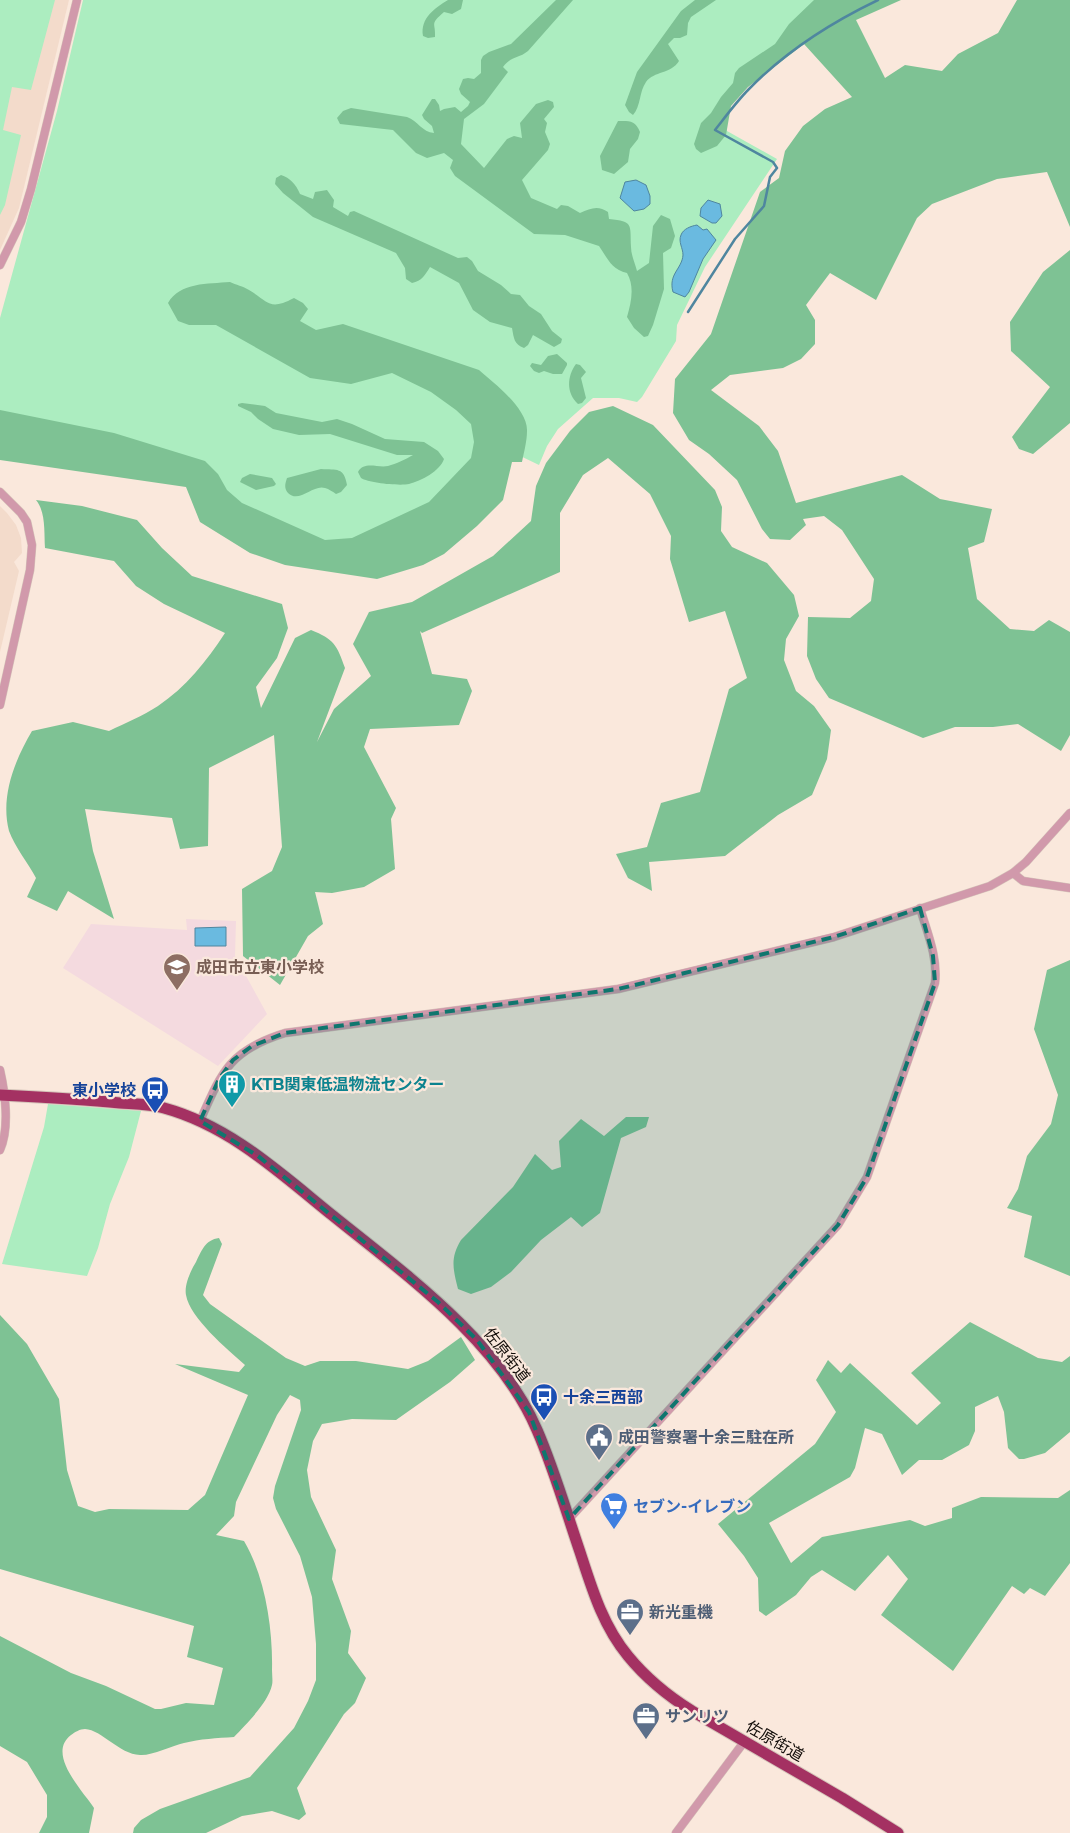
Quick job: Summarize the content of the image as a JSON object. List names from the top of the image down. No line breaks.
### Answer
{"streets":{"highway":["佐原街道"]},"places":{"school or university":["成田市立東小学校"],"building":["KTB関東低温物流センター"],"bus stop":["東小学校","十余三西部"],"public building":["成田警察署十余三駐在所"],"supermarket":["セブン-イレブン"],"office":["新光重機","サンリツ"]}}
